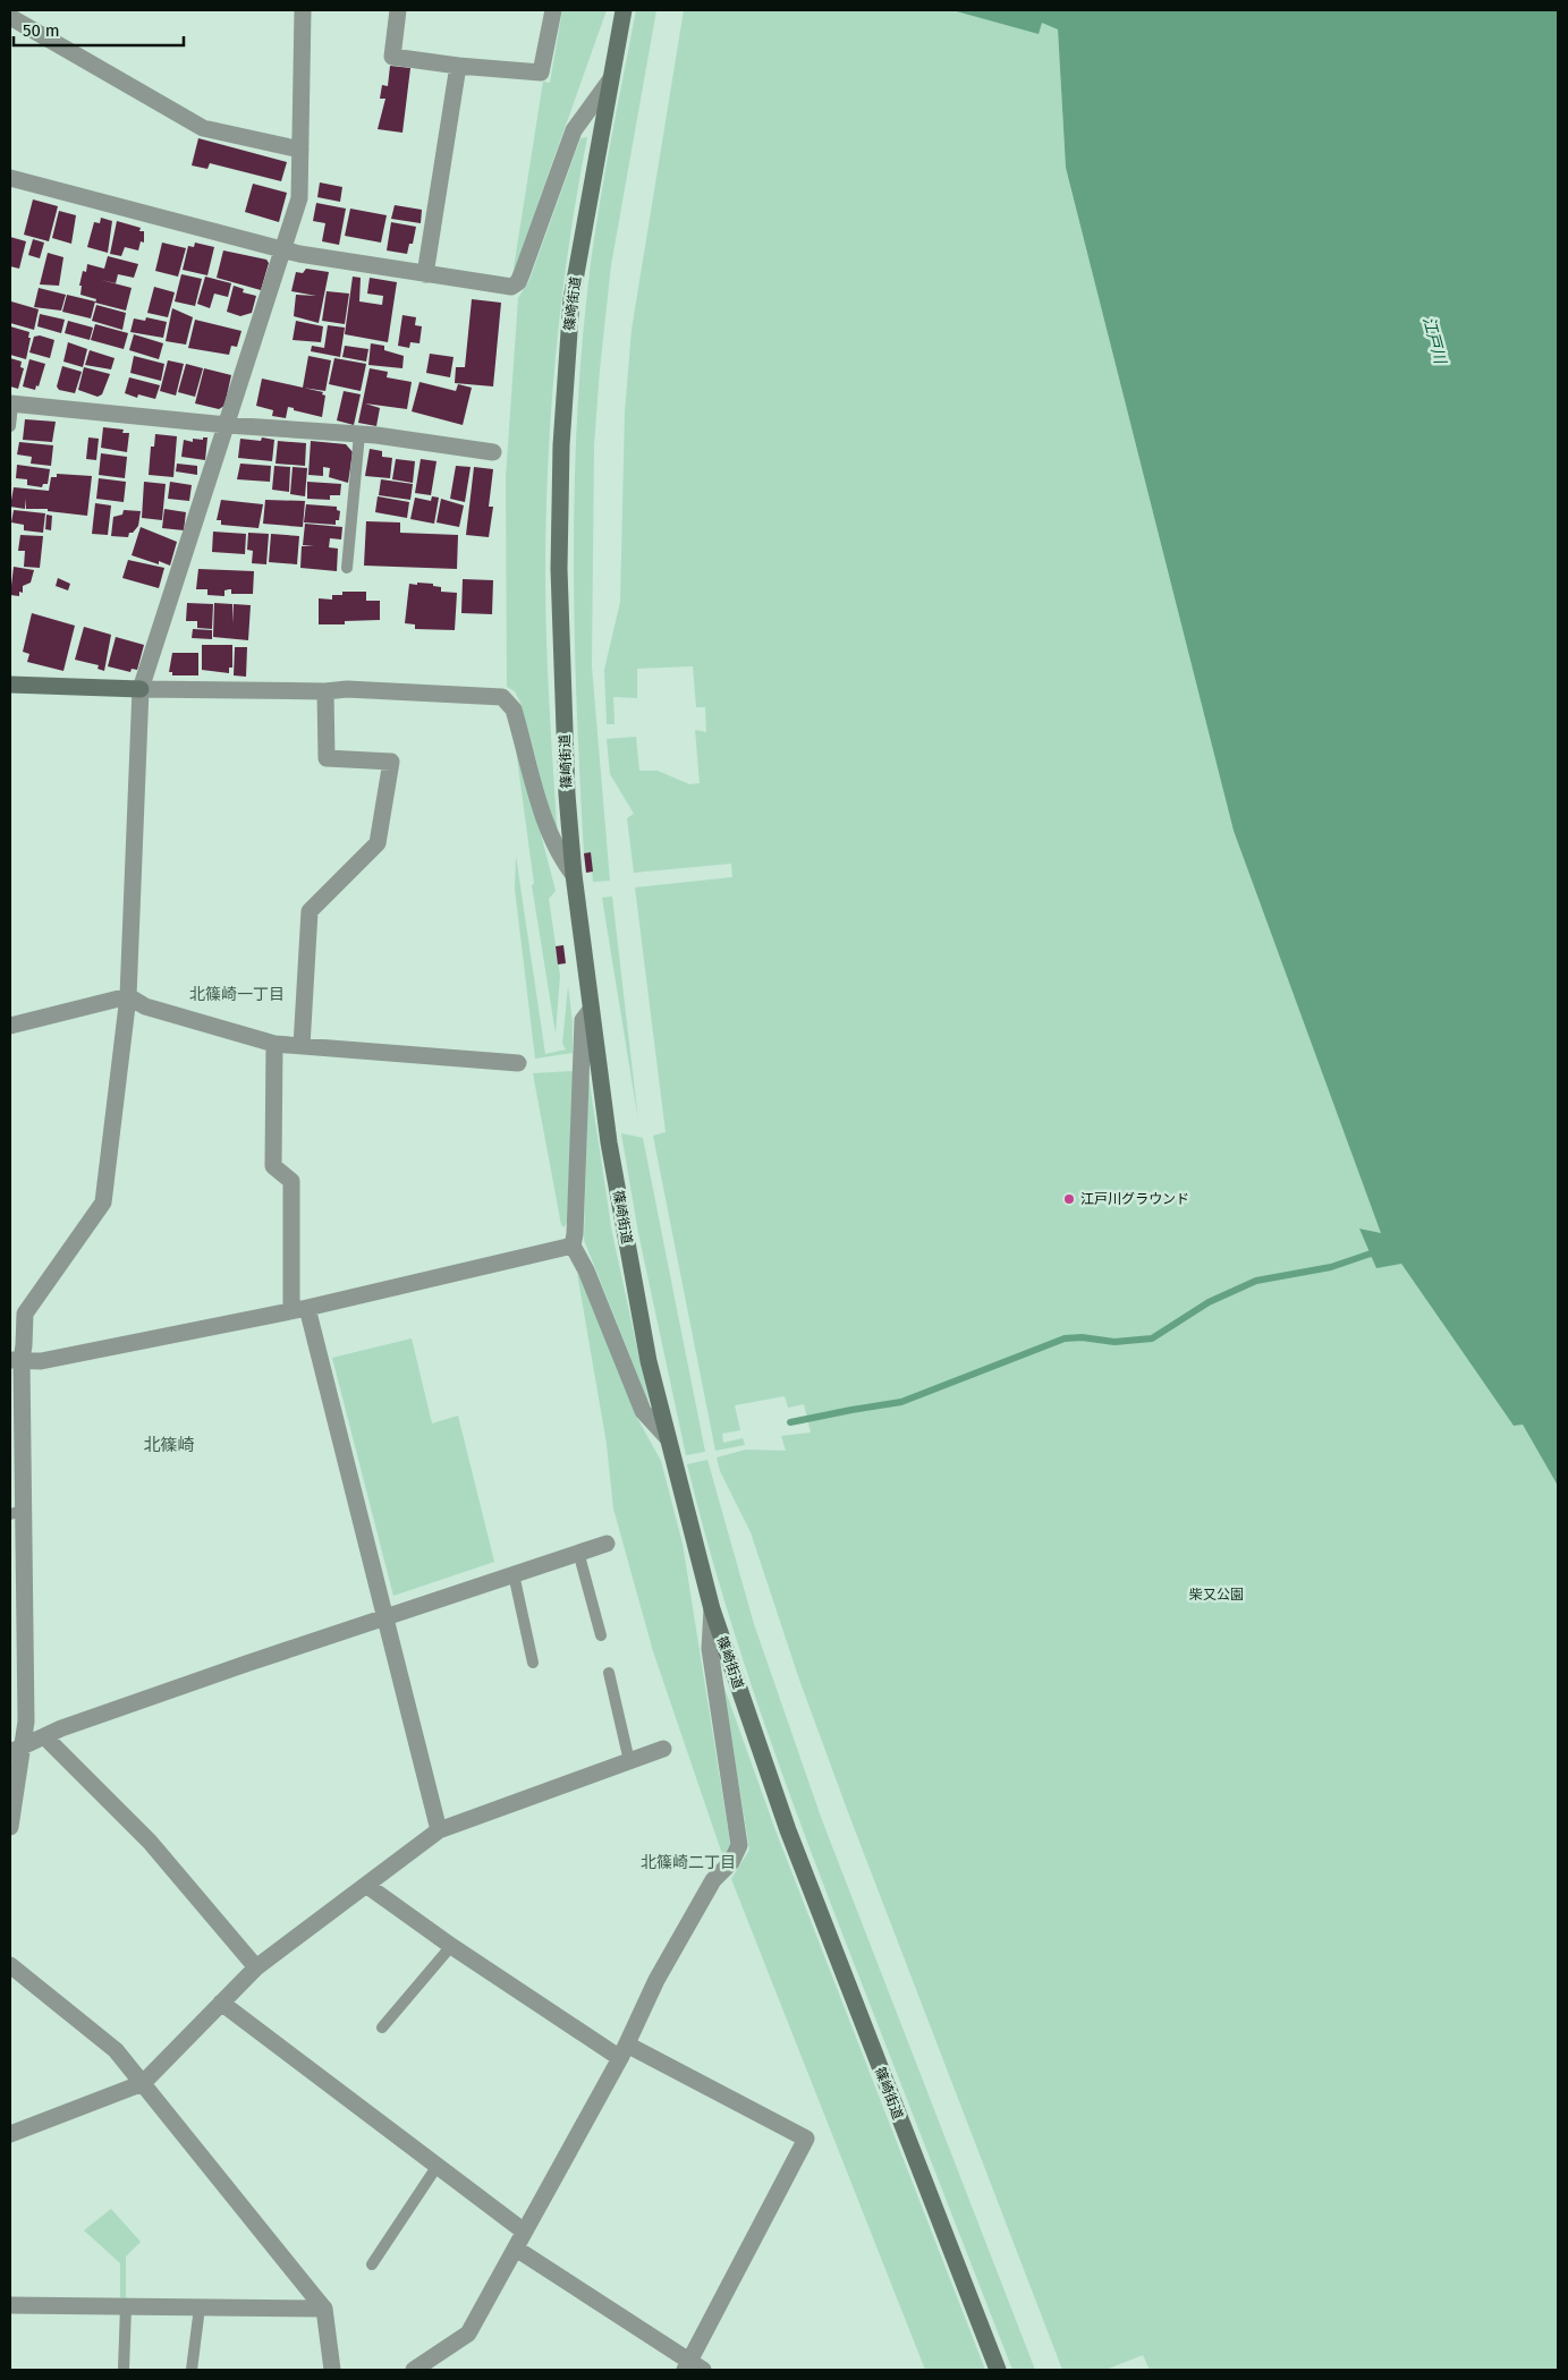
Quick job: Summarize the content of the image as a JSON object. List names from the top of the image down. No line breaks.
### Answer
{"streets":{"main road":["篠崎街道"]},"districts":["北篠崎一丁目","北篠崎","北篠崎二丁目"],"water":["江戸川"],"parks":["柴又公園"],"places":["江戸川グラウンド"],"scale_bar":"50 m"}
